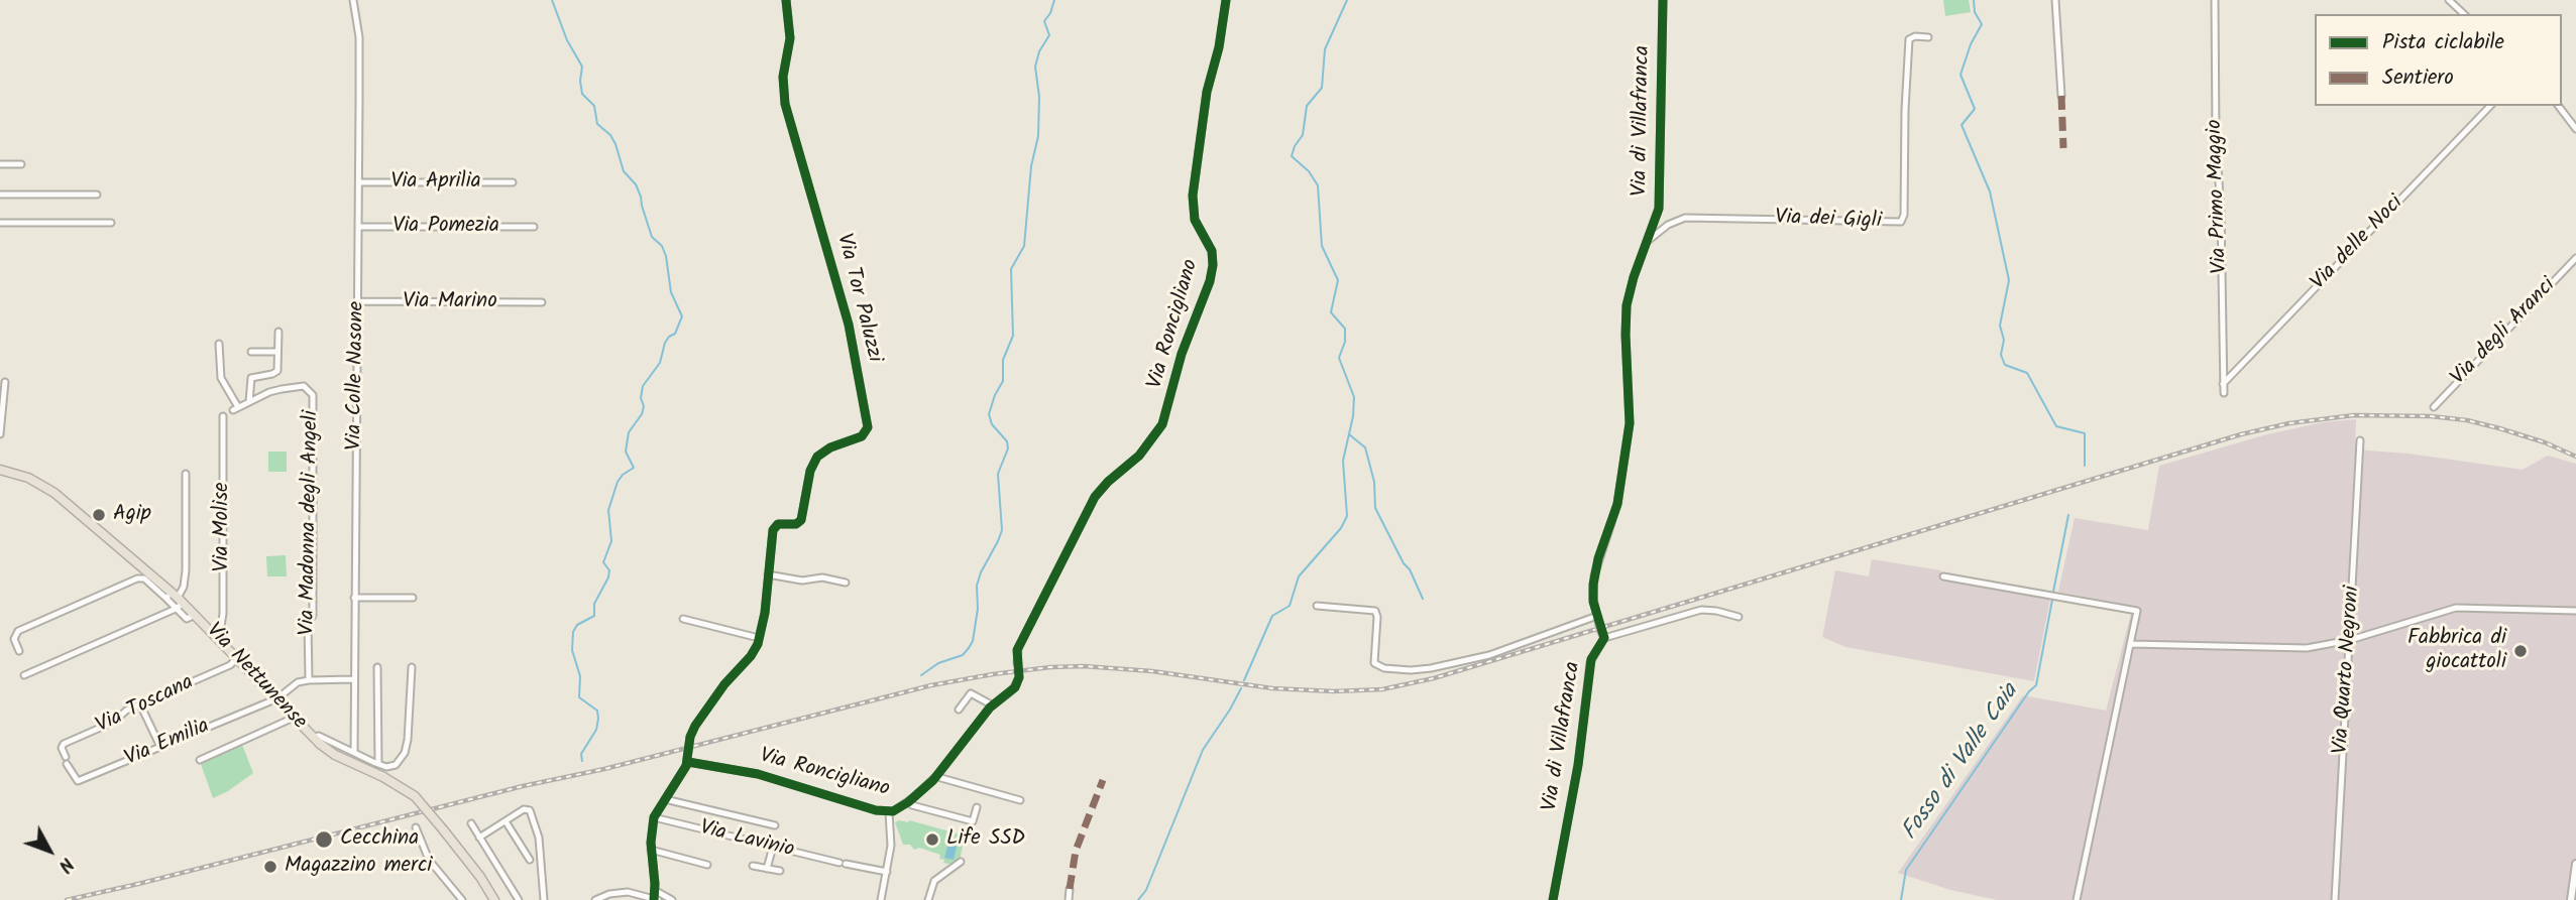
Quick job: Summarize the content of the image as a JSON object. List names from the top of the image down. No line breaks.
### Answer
{"streets":{"main road":["Via Nettunense"],"street":["Via di Villafranca","Via Aprilia","Via Primo Maggio","Via dei Gigli","Via Pomezia","Via delle Noci","Via Tor Paluzzi","Via Marino","Via Roncigliano","Via degli Aranci","Via Colle Nasone","Via Madonna degli Angeli","Via Molise","Via Quarto Negroni","Via Toscana","Via Emilia","Via Lavinio"]},"crossings":[["Via di Villafranca","Via dei Gigli"],["Via Aprilia","Via Colle Nasone"],["Via Primo Maggio","Via delle Noci"],["Via Pomezia","Via Colle Nasone"],["Via Tor Paluzzi","Via Roncigliano"],["Via Tor Paluzzi","Via Lavinio"],["Via Marino","Via Colle Nasone"],["Via Molise","Via Nettunense"],["Via Nettunense","Via Toscana"],["Via Nettunense","Via Emilia"]],"water":["Fosso di Valle Caia"],"places":["Agip","Fabbrica di giocattoli","Cecchina","Life SSD","Magazzino merci"],"legend":["Pista ciclabile","Sentiero"],"north":"bottom right"}
